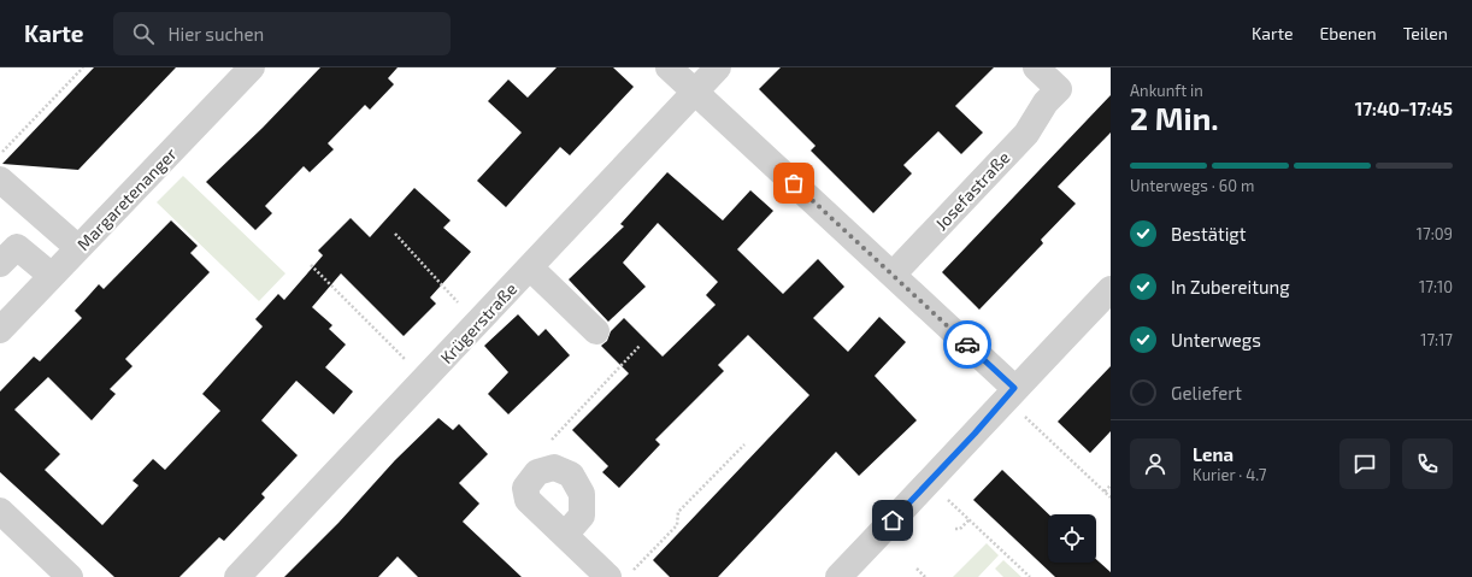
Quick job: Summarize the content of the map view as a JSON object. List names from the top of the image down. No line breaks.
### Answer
{"streets":{"street":["Josefastraße","Margaretenanger","Krügerstraße"]},"page":{"header":"Karte","search":"Hier suchen","nav":["Karte","Ebenen","Teilen"],"heading":["2 Min.","Ankunft in","17:40–17:45"],"panel":["Lena","Kurier · 4.7"],"bar":"Unterwegs · 60 m","list":[["Bestätigt","17:09"],["In Zubereitung","17:10"],["Unterwegs","17:17"],"Geliefert"]}}
